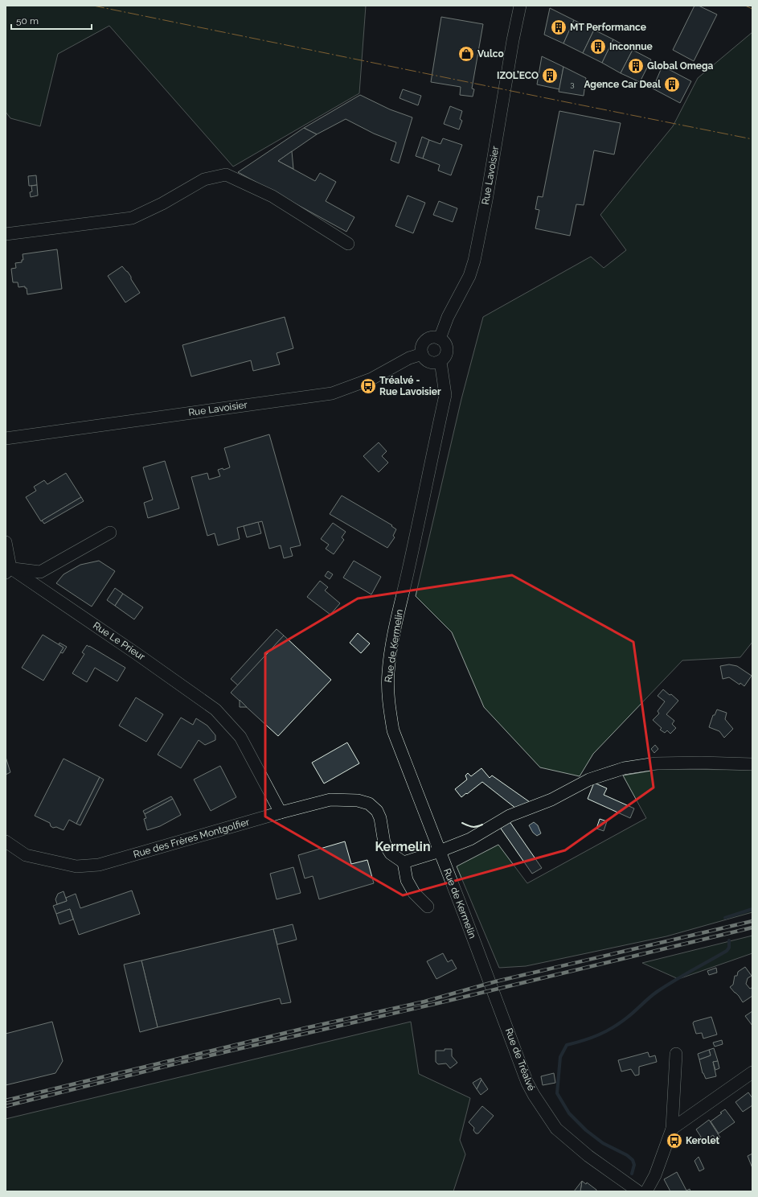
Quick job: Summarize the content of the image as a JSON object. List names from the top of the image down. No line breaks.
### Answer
{"streets":{"street":["Rue Lavoisier","Rue Le Prieur","Rue de Kermelin","Rue des Frères Montgolfier","Rue de Tréalvé"]},"crossings":[["Rue Lavoisier","Rue de Kermelin"],["Rue Le Prieur","Rue des Frères Montgolfier"],["Rue de Kermelin","Rue de Tréalvé"]],"districts":["Kermelin"],"places":{"building":["MT Performance","Inconnue","Global Omega","IZOL’ECO","Agence Car Deal"],"shop":["Vulco"],"bus stop":["Tréalvé - Rue Lavoisier","Kerolet"]},"house_numbers":["3"],"scale_bar":"50 m"}
